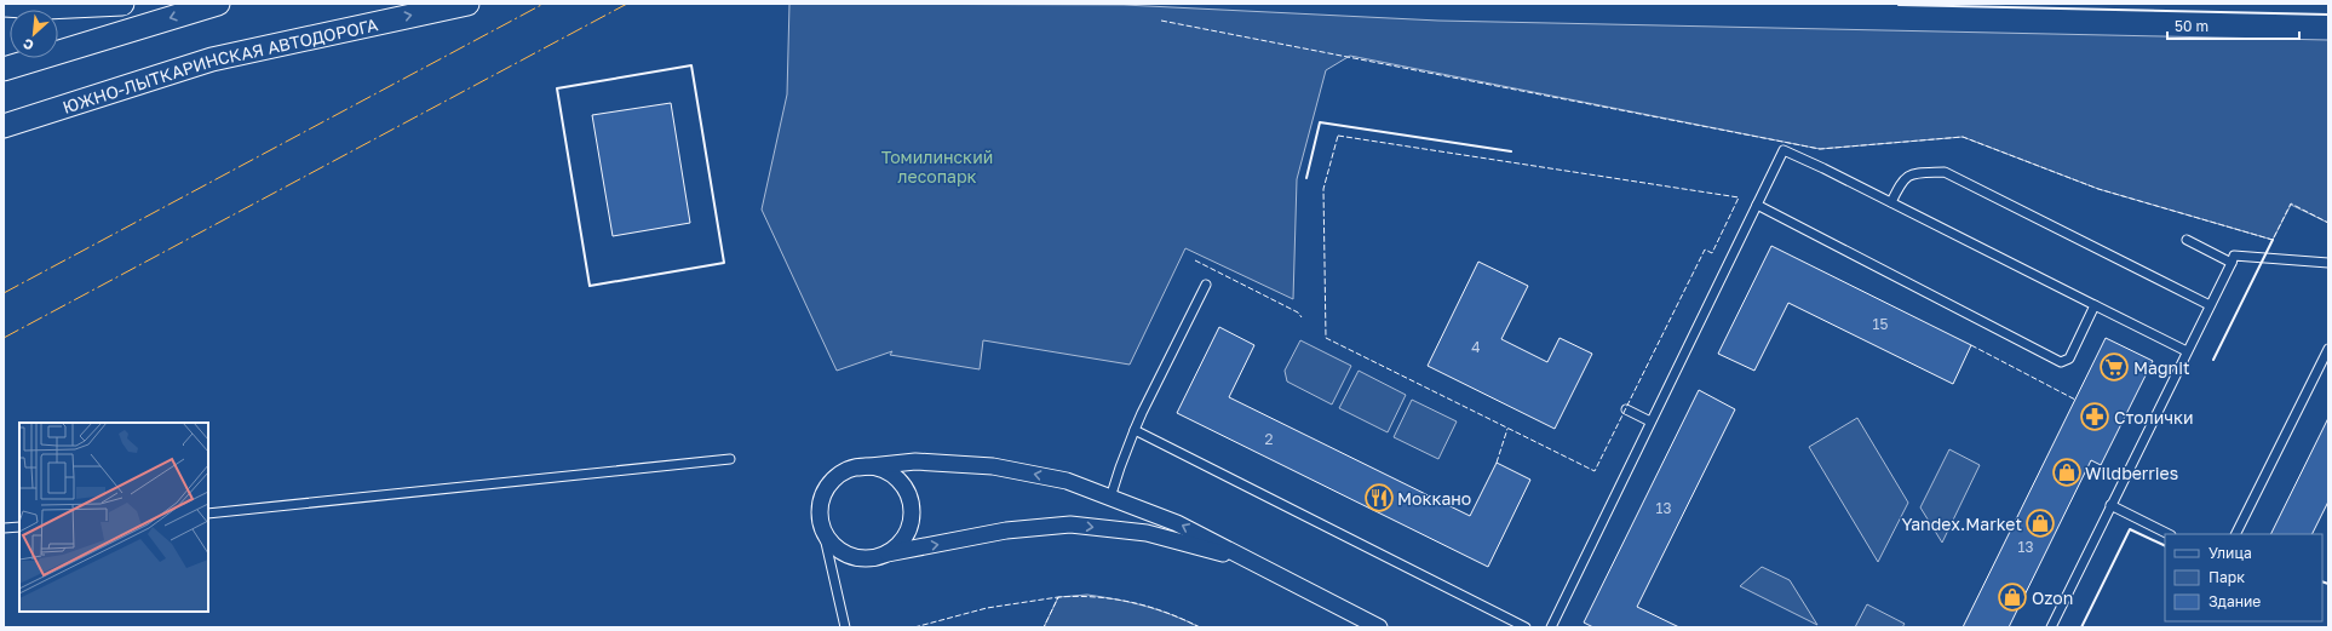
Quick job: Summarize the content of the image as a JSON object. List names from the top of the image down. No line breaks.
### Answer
{"streets":{"main road":["ЮЖНО-ЛЫТКАРИНСКАЯ АВТОДОРОГА"]},"parks":["Томилинский лесопарк"],"places":{"supermarket":["Magnit"],"pharmacy":["Столички"],"shop":["Wildberries","Yandex.Market","Ozon"],"restaurant":["Моккано"]},"house_numbers":["15","4","2","13","13"],"legend":["Улица","Парк","Здание"],"scale_bar":"50 m","north":"bottom left"}
